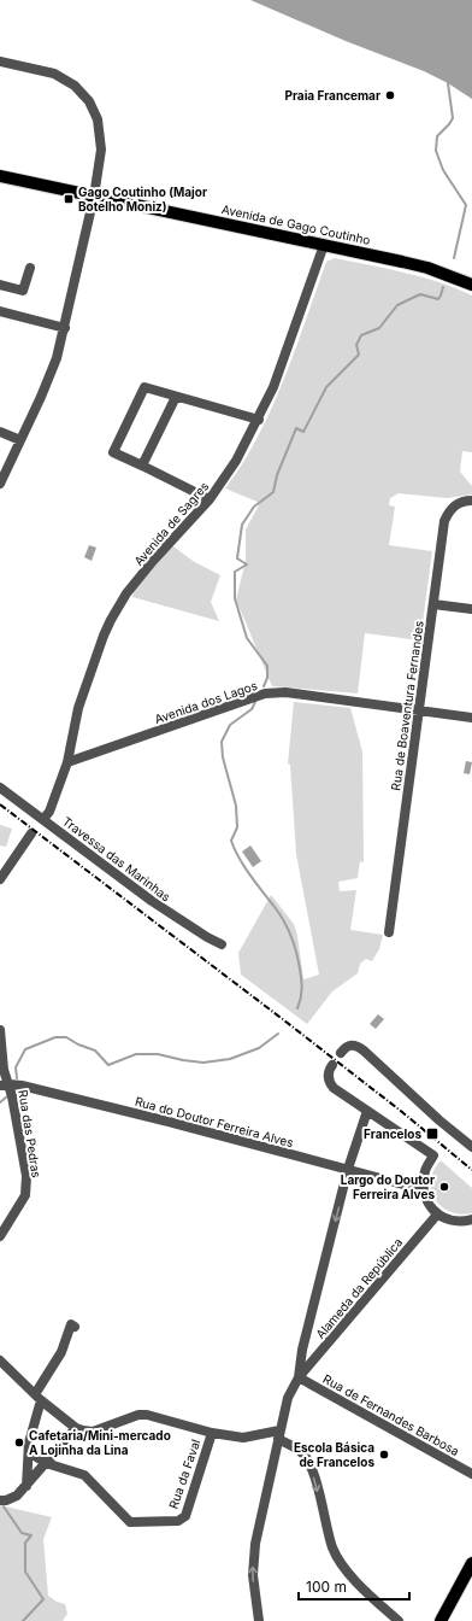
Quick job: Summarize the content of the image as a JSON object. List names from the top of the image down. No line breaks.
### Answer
{"streets":{"main road":["Avenida de Gago Coutinho"],"street":["Avenida de Sagres","Avenida dos Lagos","Rua de Boaventura Fernandes","Travessa das Marinhas","Rua do Doutor Ferreira Alves","Rua das Pedras","Alameda da República","Rua de Fernandes Barbosa","Rua da Faval"]},"crossings":[["Avenida de Gago Coutinho","Avenida de Sagres"],["Avenida de Sagres","Avenida dos Lagos"],["Avenida de Sagres","Travessa das Marinhas"],["Avenida dos Lagos","Rua de Boaventura Fernandes"],["Rua do Doutor Ferreira Alves","Rua das Pedras"],["Alameda da República","Rua de Fernandes Barbosa"]],"places":{"other":["Praia Francemar","Largo do Doutor Ferreira Alves","Cafetaria/Mini-mercado A Lojinha da Lina","Escola Básica de Francelos"],"transit":["Gago Coutinho (Major Botelho Moniz)","Francelos"]},"scale_bar":"100 m"}
